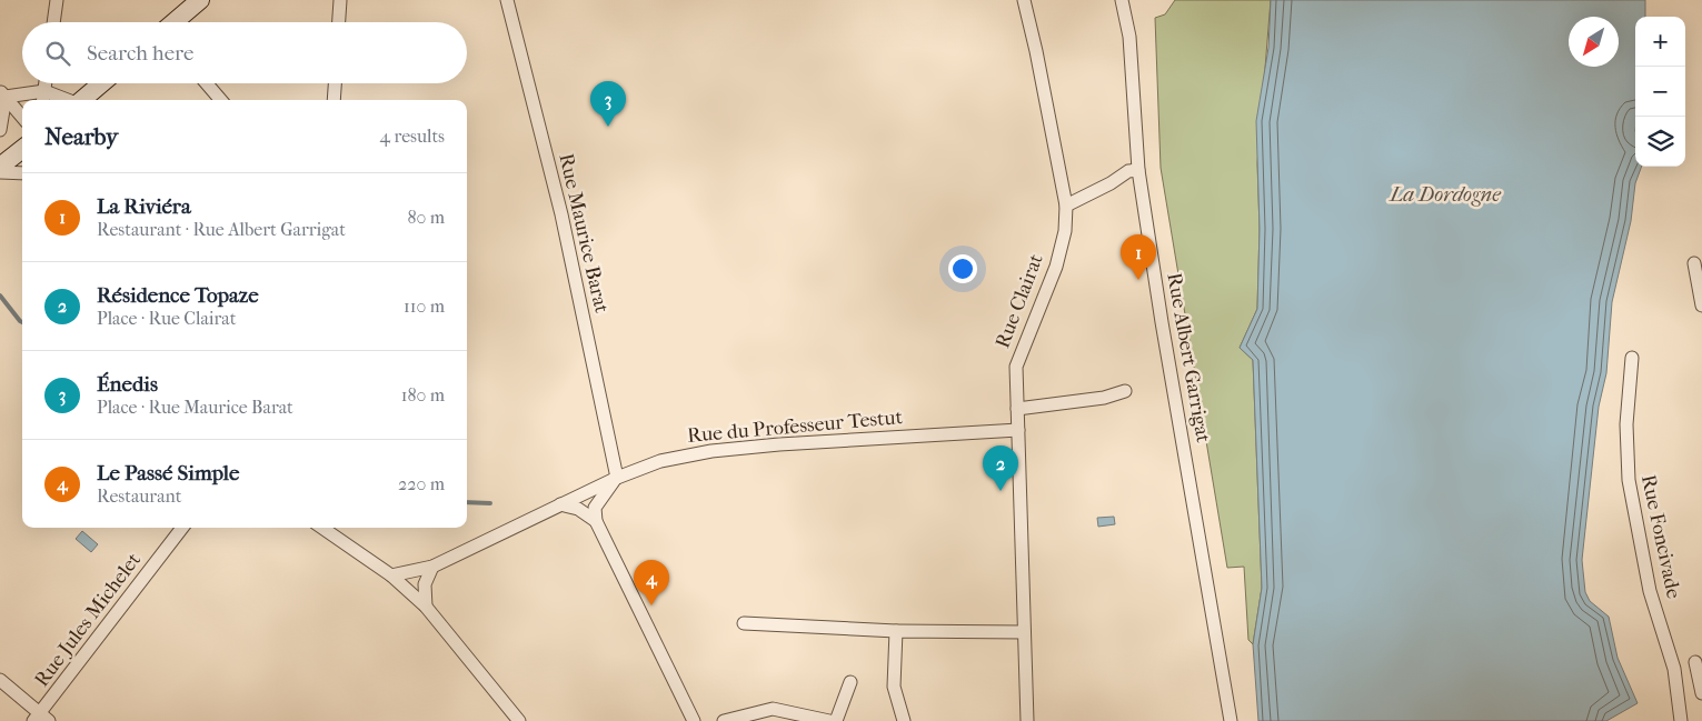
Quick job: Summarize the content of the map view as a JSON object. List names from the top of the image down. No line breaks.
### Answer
{"streets":{"street":["Rue Maurice Barat","Rue Clairat","Rue Albert Garrigat","Rue du Professeur Testut","Rue Foncivade","Rue Jules Michelet"]},"crossings":[["Rue Maurice Barat","Rue du Professeur Testut"],["Rue Clairat","Rue du Professeur Testut"]],"water":["La Dordogne"],"north":"bottom left","page":{"map_buttons":["+","−"],"search":"Search here","pins":["3","1","2","4"],"heading":["Nearby","4 results"],"list":[{"mark":"1","name":"La Riviéra","note":"Restaurant · Rue Albert Garrigat","value":"80 m"},{"mark":"2","name":"Résidence Topaze","note":"Place · Rue Clairat","value":"110 m"},{"mark":"3","name":"Énedis","note":"Place · Rue Maurice Barat","value":"180 m"},{"mark":"4","name":"Le Passé Simple","note":"Restaurant","value":"220 m"}]}}
